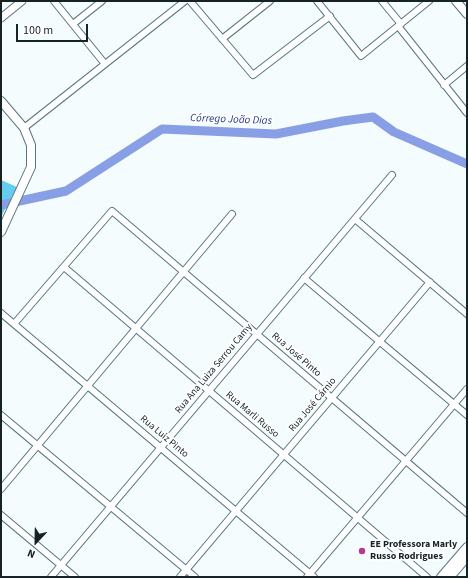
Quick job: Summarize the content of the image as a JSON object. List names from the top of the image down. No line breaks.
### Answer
{"streets":{"street":["Rua José Pinto","Rua Ana Luiza Serrou Camy","Rua José Cárnio","Rua Marli Russo","Rua Luiz Pinto"]},"crossings":[["Rua José Pinto","Rua Ana Luiza Serrou Camy"],["Rua José Pinto","Rua José Cárnio"],["Rua José Pinto","Rua Marli Russo"],["Rua Ana Luiza Serrou Camy","Rua Marli Russo"],["Rua Ana Luiza Serrou Camy","Rua Luiz Pinto"],["Rua José Cárnio","Rua Marli Russo"],["Rua José Cárnio","Rua Luiz Pinto"]],"water":["Córrego João Dias"],"places":["EE Professora Marly Russo Rodrigues"],"scale_bar":"100 m","north":"bottom"}
